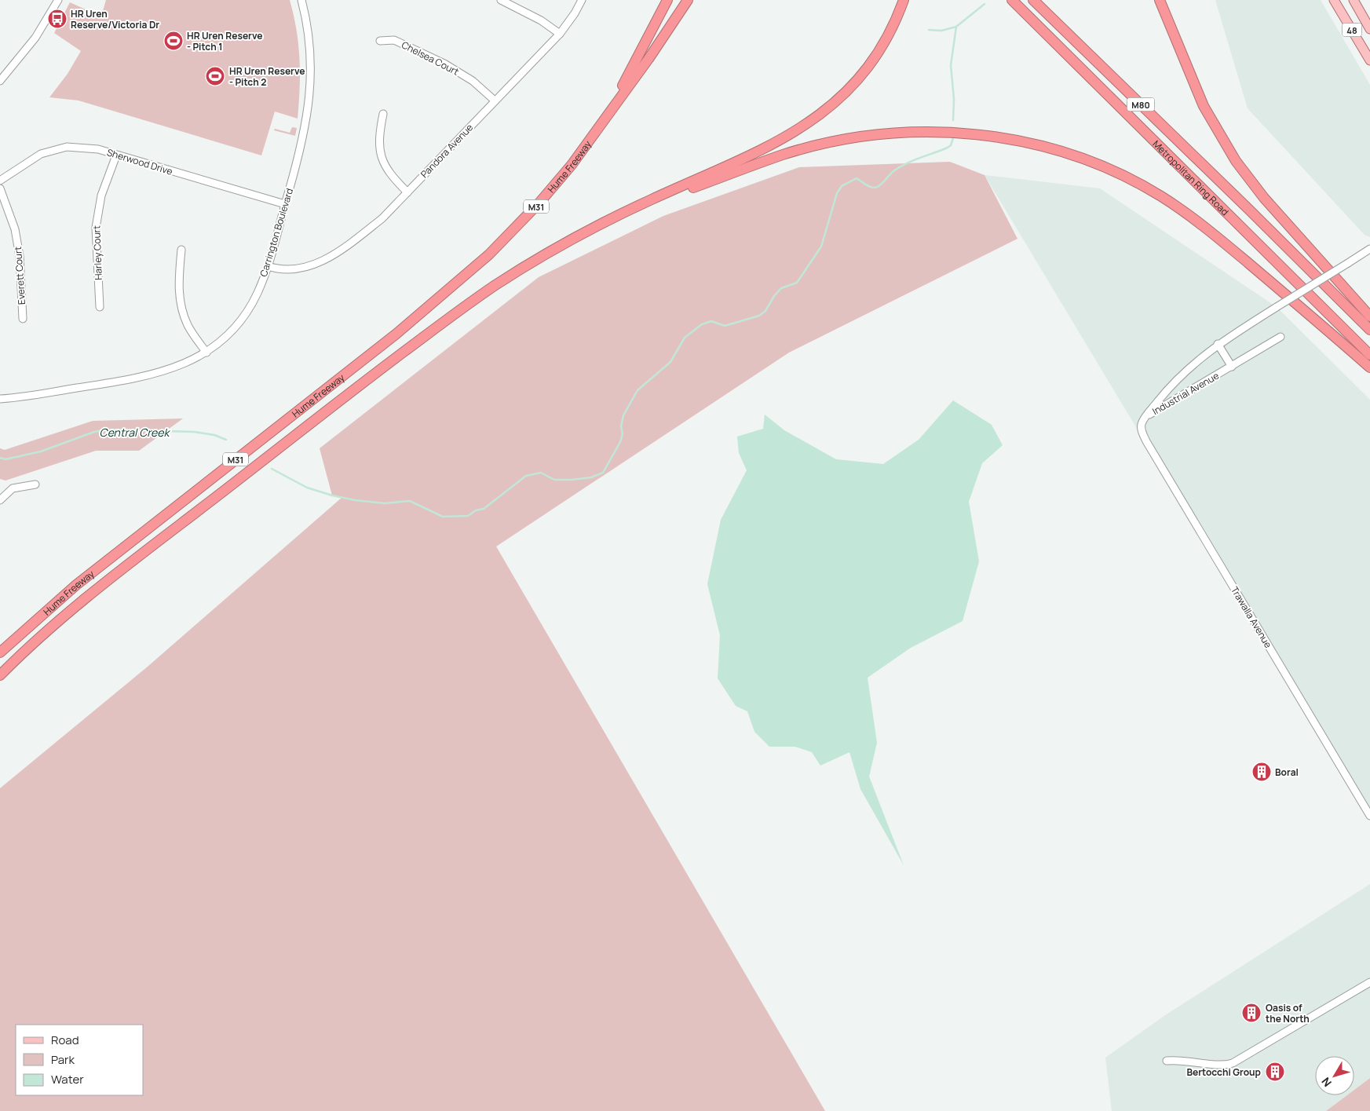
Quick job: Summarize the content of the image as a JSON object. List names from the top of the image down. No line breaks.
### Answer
{"streets":{"highway":["M80","Hume Freeway","Metropolitan Ring Road","M31"],"main road":["48"],"street":["Chelsea Court","Pandora Avenue","Sherwood Drive","Carrington Boulevard","Harley Court","Everett Court","Industrial Avenue","Trawalla Avenue"]},"crossings":[["Chelsea Court","Pandora Avenue"],["Pandora Avenue","Carrington Boulevard"],["Sherwood Drive","Carrington Boulevard"],["Sherwood Drive","Harley Court"],["Industrial Avenue","Trawalla Avenue"]],"water":["Central Creek"],"places":{"bus stop":["HR Uren Reserve/Victoria Dr"],"sports":["HR Uren Reserve - Pitch 1","HR Uren Reserve - Pitch 2"],"building":["Boral","Oasis of the North","Bertocchi Group"]},"legend":["Road","Park","Water"],"north":"bottom left"}
